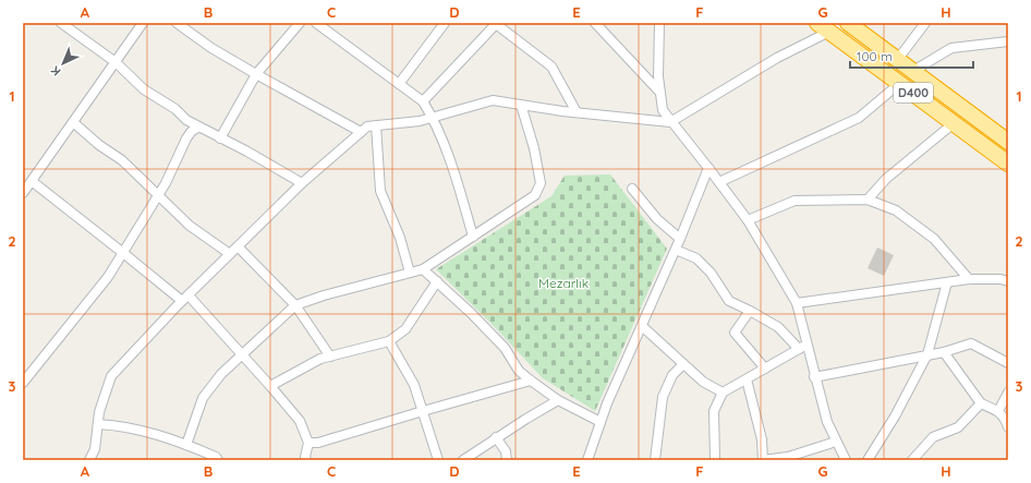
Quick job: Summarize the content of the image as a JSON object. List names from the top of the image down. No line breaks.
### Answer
{"streets":{"highway":["D400"]},"parks":["Mezarlık"],"scale_bar":"100 m","north":"bottom left","grid":{"columns":["A","B","C","D","E","F","G","H"],"rows":["1","2","3"]}}
